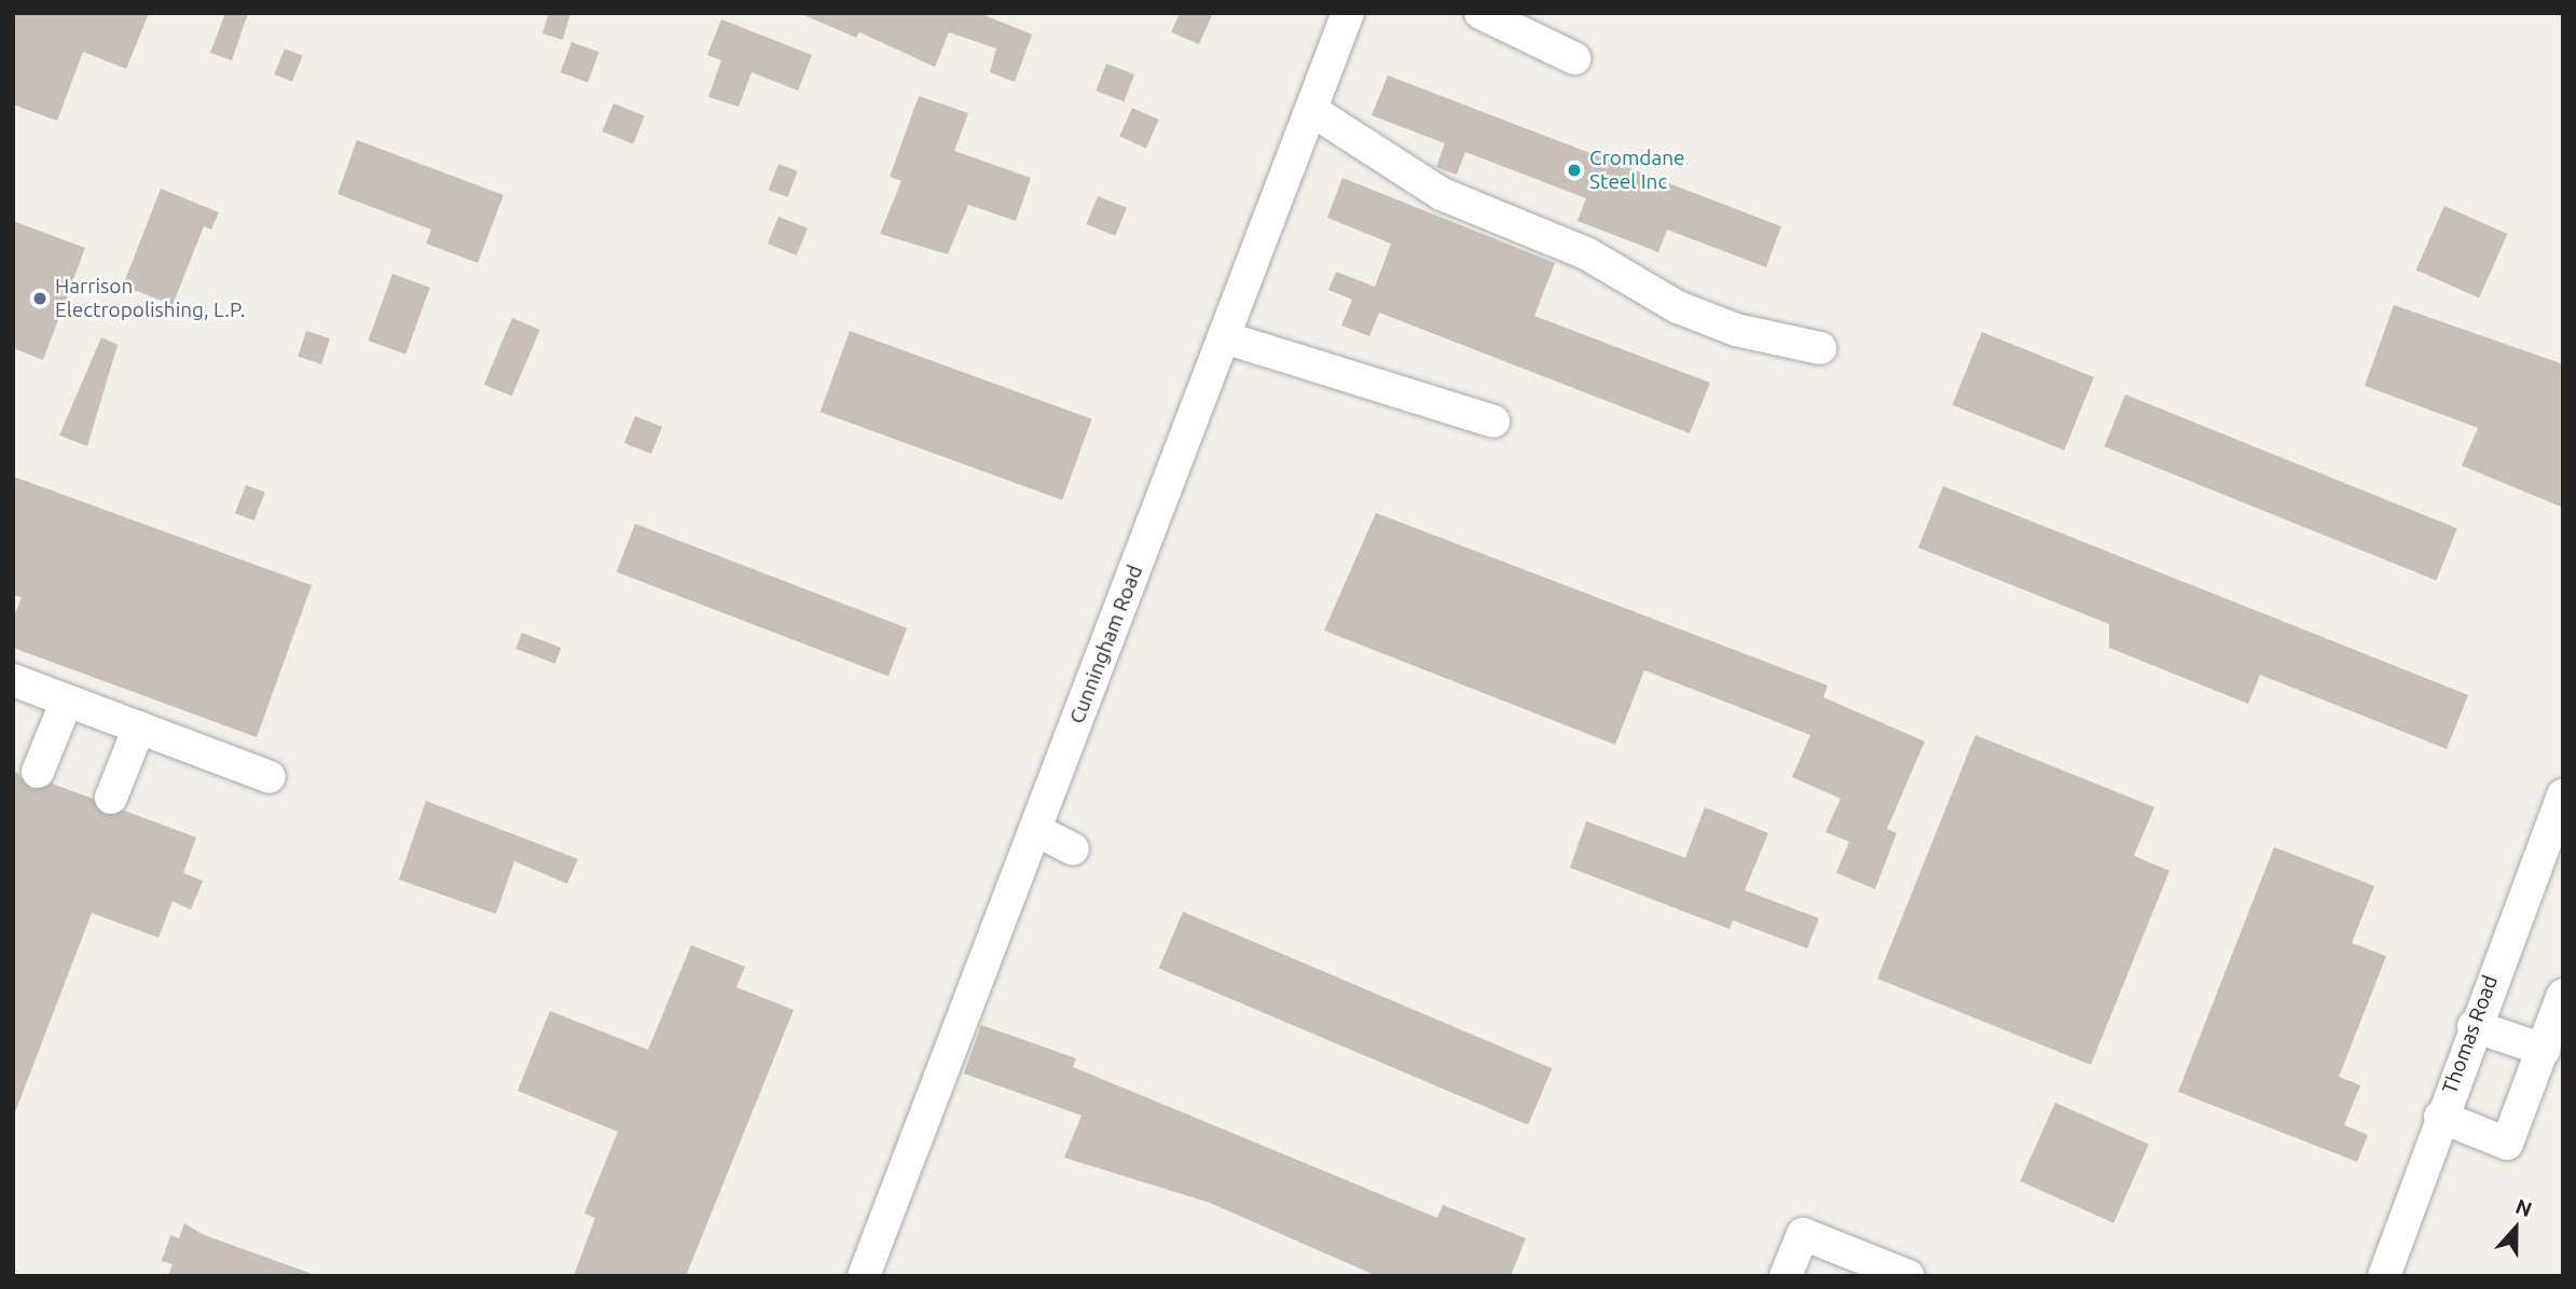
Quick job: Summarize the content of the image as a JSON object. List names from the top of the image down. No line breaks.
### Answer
{"streets":{"street":["Cunningham Road","Thomas Road"]},"places":["Cromdane Steel Inc","Harrison Electropolishing, L.P."],"north":"top"}
